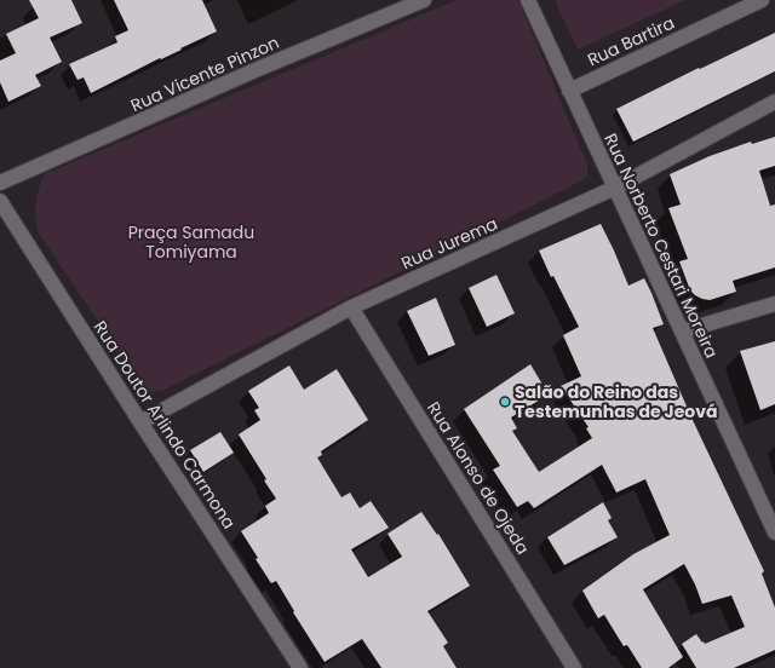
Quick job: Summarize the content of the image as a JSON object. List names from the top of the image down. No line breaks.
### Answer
{"streets":{"street":["Rua Bartira","Rua Vicente Pinzon","Rua Jurema","Rua Norberto Cestari Moreira","Rua Doutor Arlindo Carmona","Rua Alonso de Ojeda"]},"crossings":[["Rua Bartira","Rua Norberto Cestari Moreira"],["Rua Jurema","Rua Norberto Cestari Moreira"],["Rua Jurema","Rua Doutor Arlindo Carmona"],["Rua Jurema","Rua Alonso de Ojeda"]],"parks":["Praça Samadu Tomiyama"],"places":["Salão do Reino das Testemunhas de Jeová"]}
